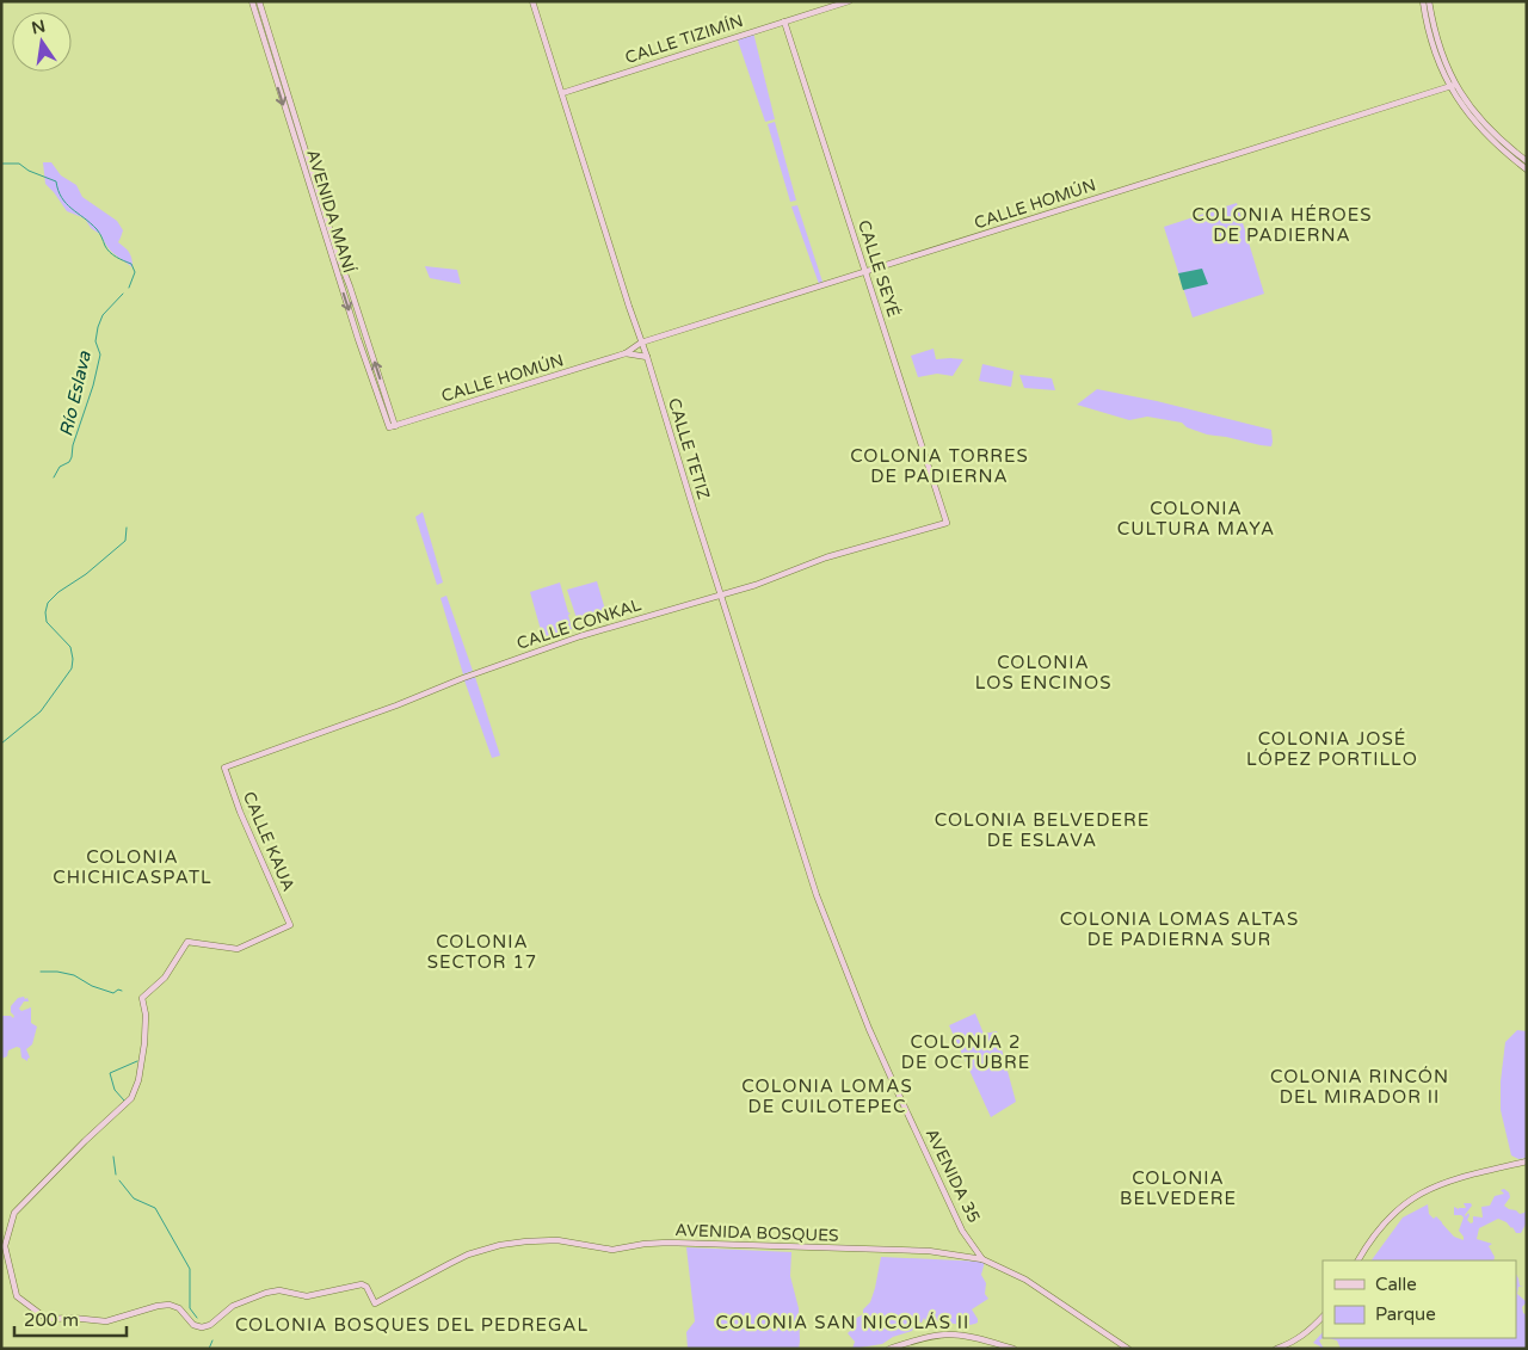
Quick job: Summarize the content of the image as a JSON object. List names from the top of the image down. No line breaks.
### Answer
{"streets":{"street":["CALLE TIZIMÍN","CALLE HOMÚN","AVENIDA MANÍ","CALLE SEYÉ","CALLE TETIZ","CALLE CONKAL","CALLE KAUA","AVENIDA 35","AVENIDA BOSQUES"]},"crossings":[["CALLE TIZIMÍN","CALLE SEYÉ"],["CALLE TIZIMÍN","CALLE TETIZ"],["CALLE HOMÚN","AVENIDA MANÍ"],["CALLE HOMÚN","CALLE SEYÉ"],["CALLE HOMÚN","CALLE TETIZ"],["CALLE SEYÉ","CALLE CONKAL"],["CALLE TETIZ","CALLE CONKAL"],["CALLE TETIZ","AVENIDA 35"],["CALLE CONKAL","CALLE KAUA"],["CALLE KAUA","AVENIDA BOSQUES"],["AVENIDA 35","AVENIDA BOSQUES"]],"districts":["COLONIA HÉROES DE PADIERNA","COLONIA TORRES DE PADIERNA","COLONIA CULTURA MAYA","COLONIA LOS ENCINOS","COLONIA JOSÉ LÓPEZ PORTILLO","COLONIA BELVEDERE DE ESLAVA","COLONIA CHICHICASPATL","COLONIA LOMAS ALTAS DE PADIERNA SUR","COLONIA SECTOR 17","COLONIA 2 DE OCTUBRE","COLONIA RINCÓN DEL MIRADOR II","COLONIA LOMAS DE CUILOTEPEC","COLONIA BELVEDERE","COLONIA SAN NICOLÁS II","COLONIA BOSQUES DEL PEDREGAL"],"water":["Río Eslava"],"legend":["Calle","Parque"],"scale_bar":"200 m","north":"top"}
